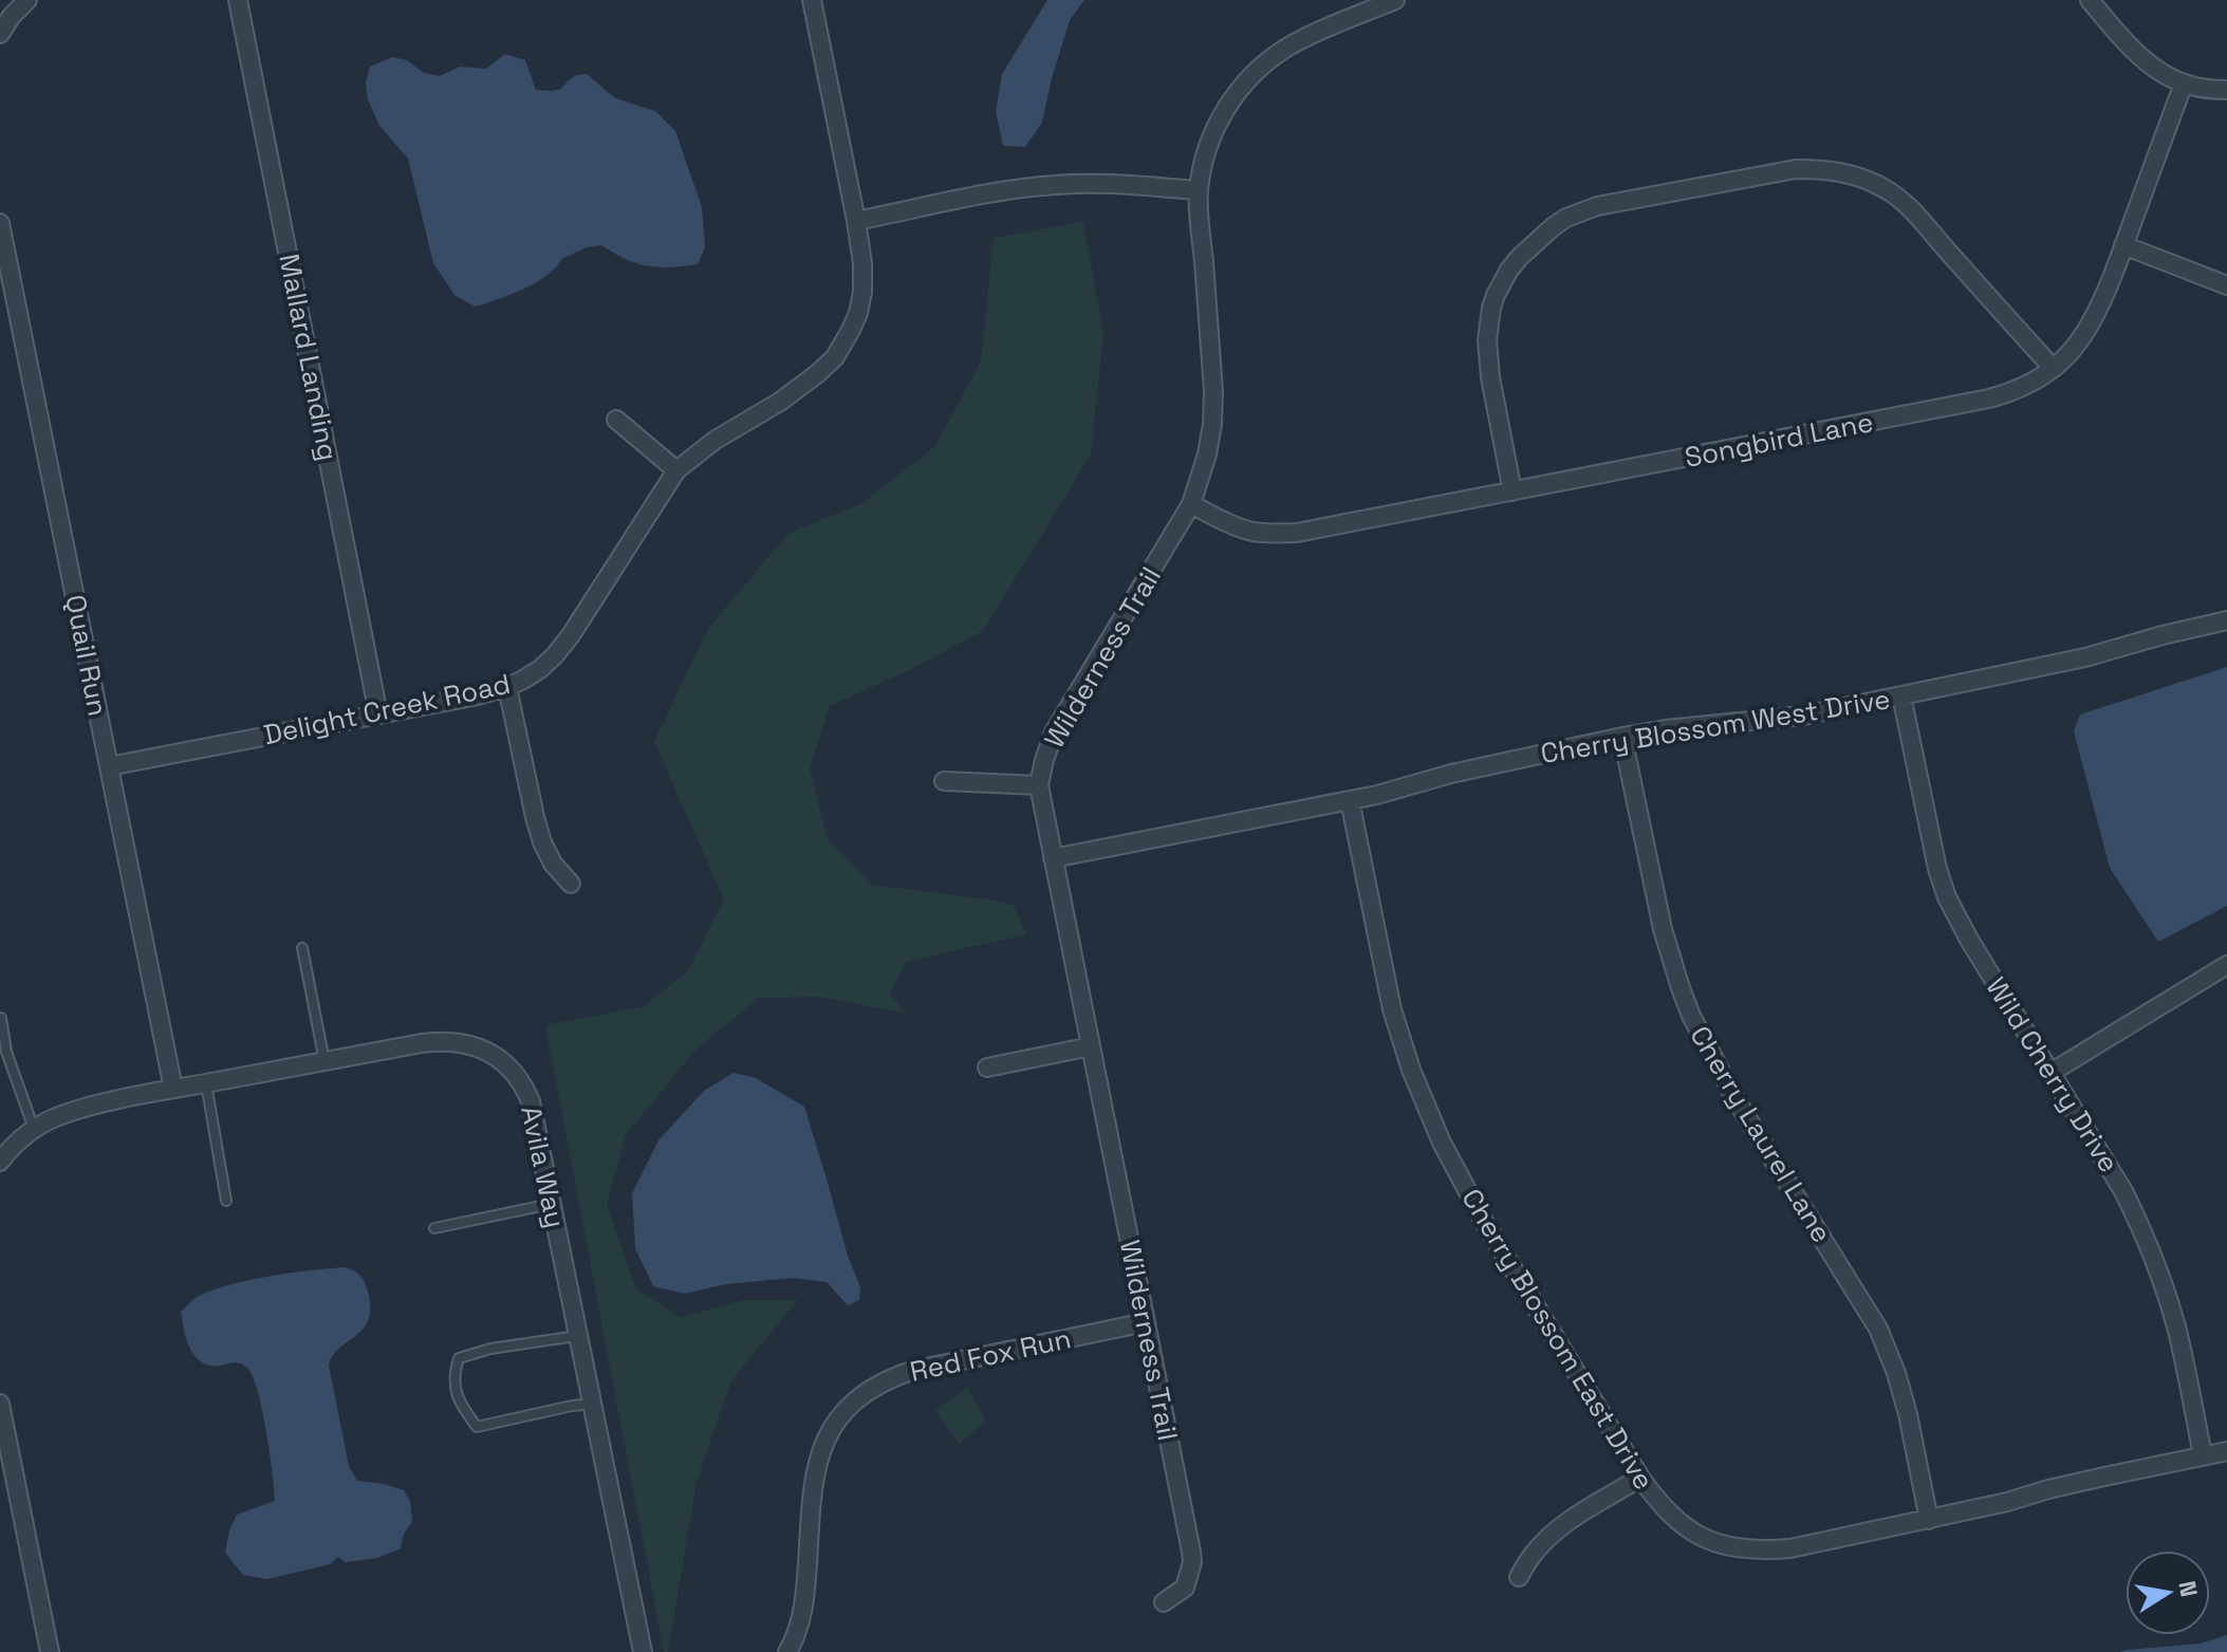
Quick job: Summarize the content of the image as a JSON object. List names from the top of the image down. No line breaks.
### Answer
{"streets":{"street":["Mallard Landing","Songbird Lane","Quail Run","Wilderness Trail","Delight Creek Road","Cherry Blossom West Drive","Wild Cherry Drive","Cherry Laurel Lane","Avila Way","Cherry Blossom East Drive","Red Fox Run"]},"crossings":[["Mallard Landing","Delight Creek Road"],["Songbird Lane","Wilderness Trail"],["Quail Run","Delight Creek Road"],["Quail Run","Avila Way"],["Wilderness Trail","Cherry Blossom West Drive"],["Wilderness Trail","Red Fox Run"],["Cherry Blossom West Drive","Wild Cherry Drive"],["Cherry Blossom West Drive","Cherry Laurel Lane"],["Cherry Blossom West Drive","Cherry Blossom East Drive"],["Wild Cherry Drive","Cherry Blossom East Drive"],["Cherry Laurel Lane","Cherry Blossom East Drive"]],"north":"right"}
